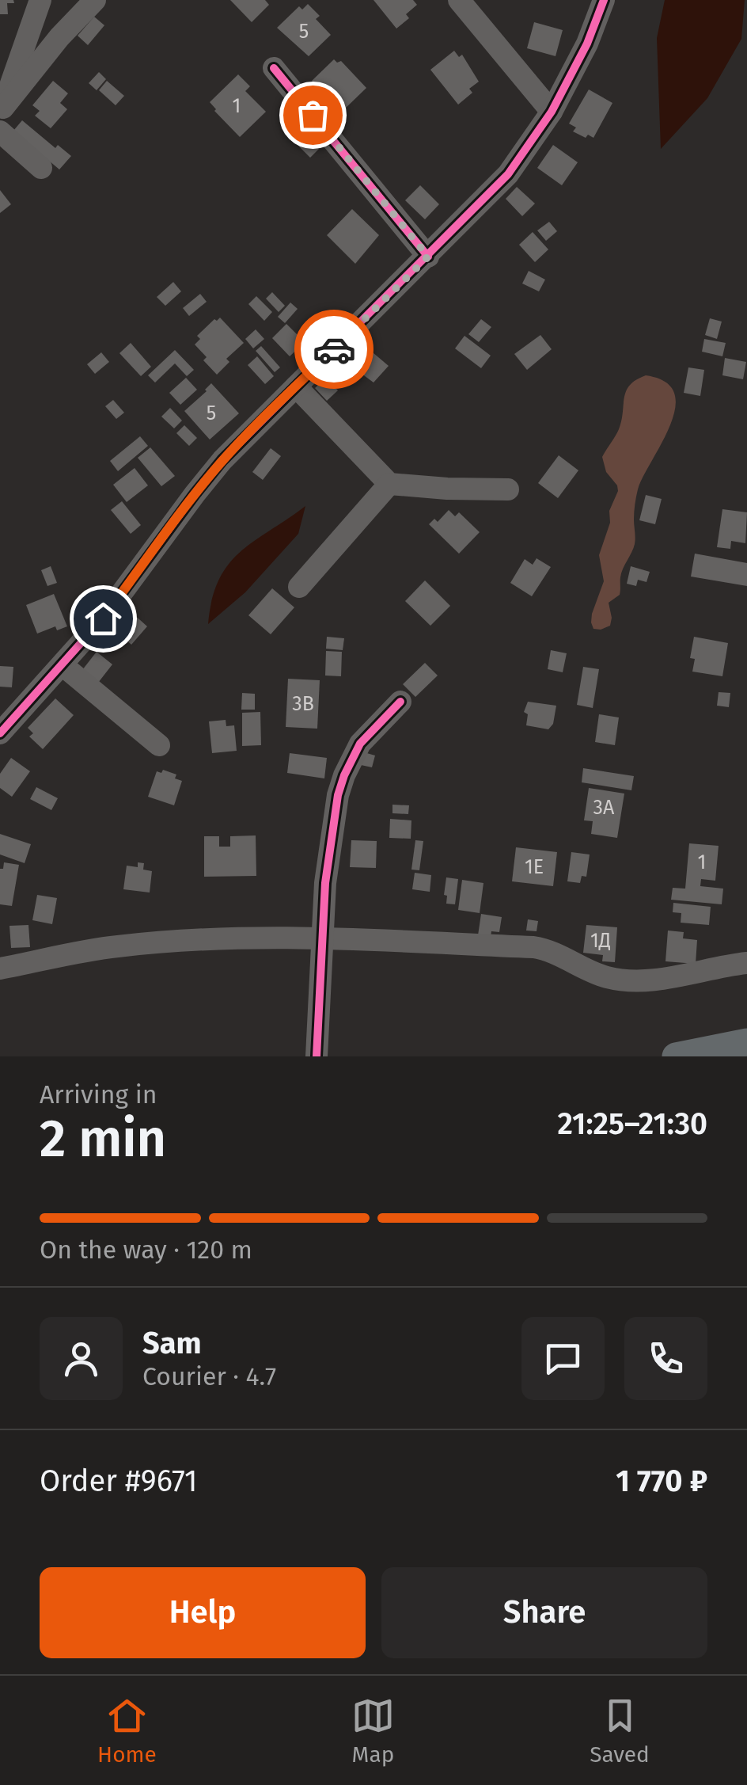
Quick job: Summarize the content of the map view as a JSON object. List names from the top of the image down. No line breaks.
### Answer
{"house_numbers":["5","1","5","3В","3А","1","1Е","1Д"],"page":{"heading":["2 min","Arriving in","21:25–21:30"],"panel":["Sam","Courier · 4.7","Order #9671","1 770 ₽"],"bar":"On the way · 120 m","buttons":["Help","Share"],"tabs":["Home","Map","Saved"]}}
